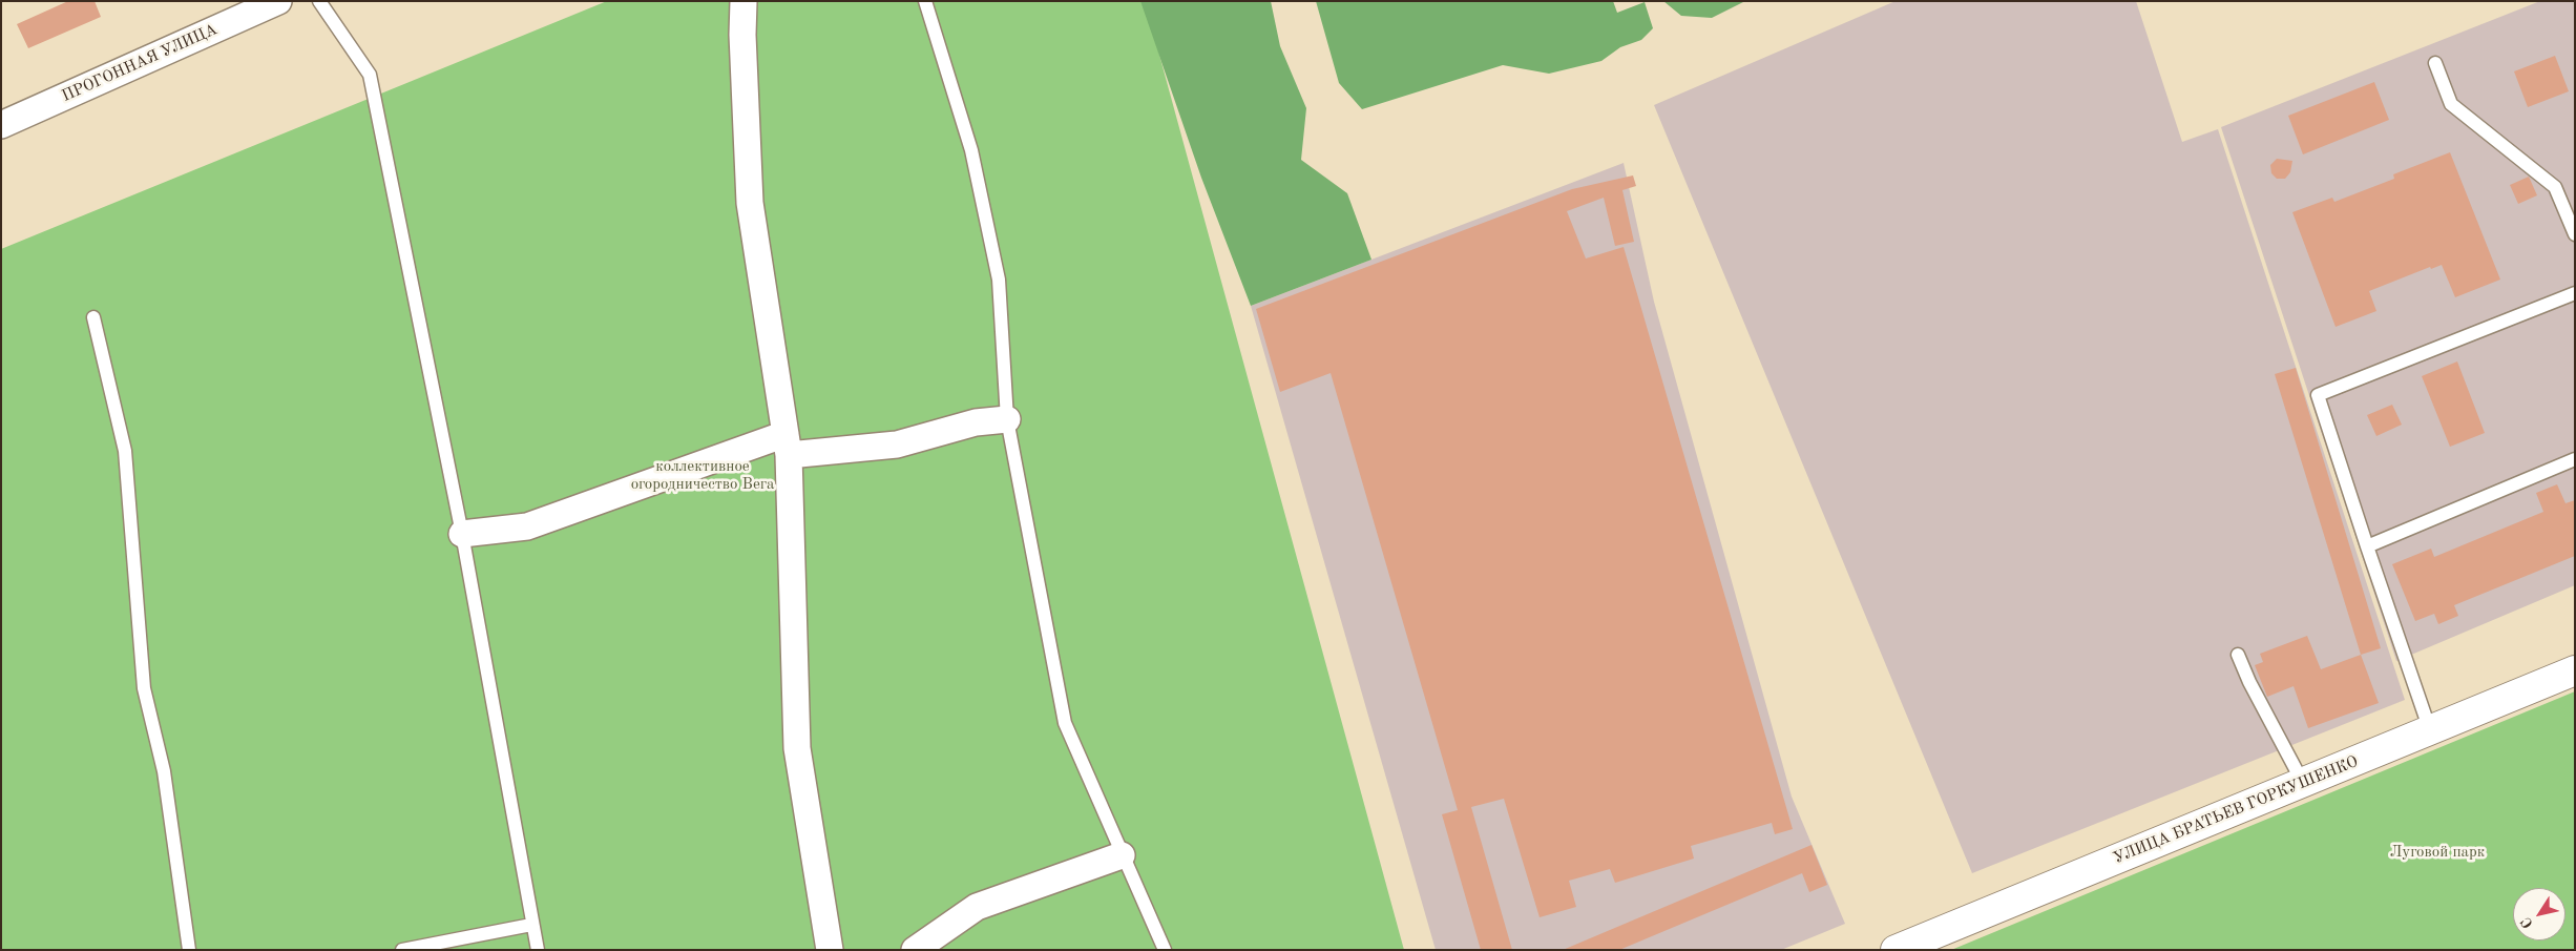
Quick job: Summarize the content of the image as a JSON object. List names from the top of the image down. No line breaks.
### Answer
{"streets":{"street":["ПРОГОННАЯ УЛИЦА","УЛИЦА БРАТЬЕВ ГОРКУШЕНКО"]},"parks":["коллективное огородничество Вега","Луговой парк"],"north":"bottom left"}
